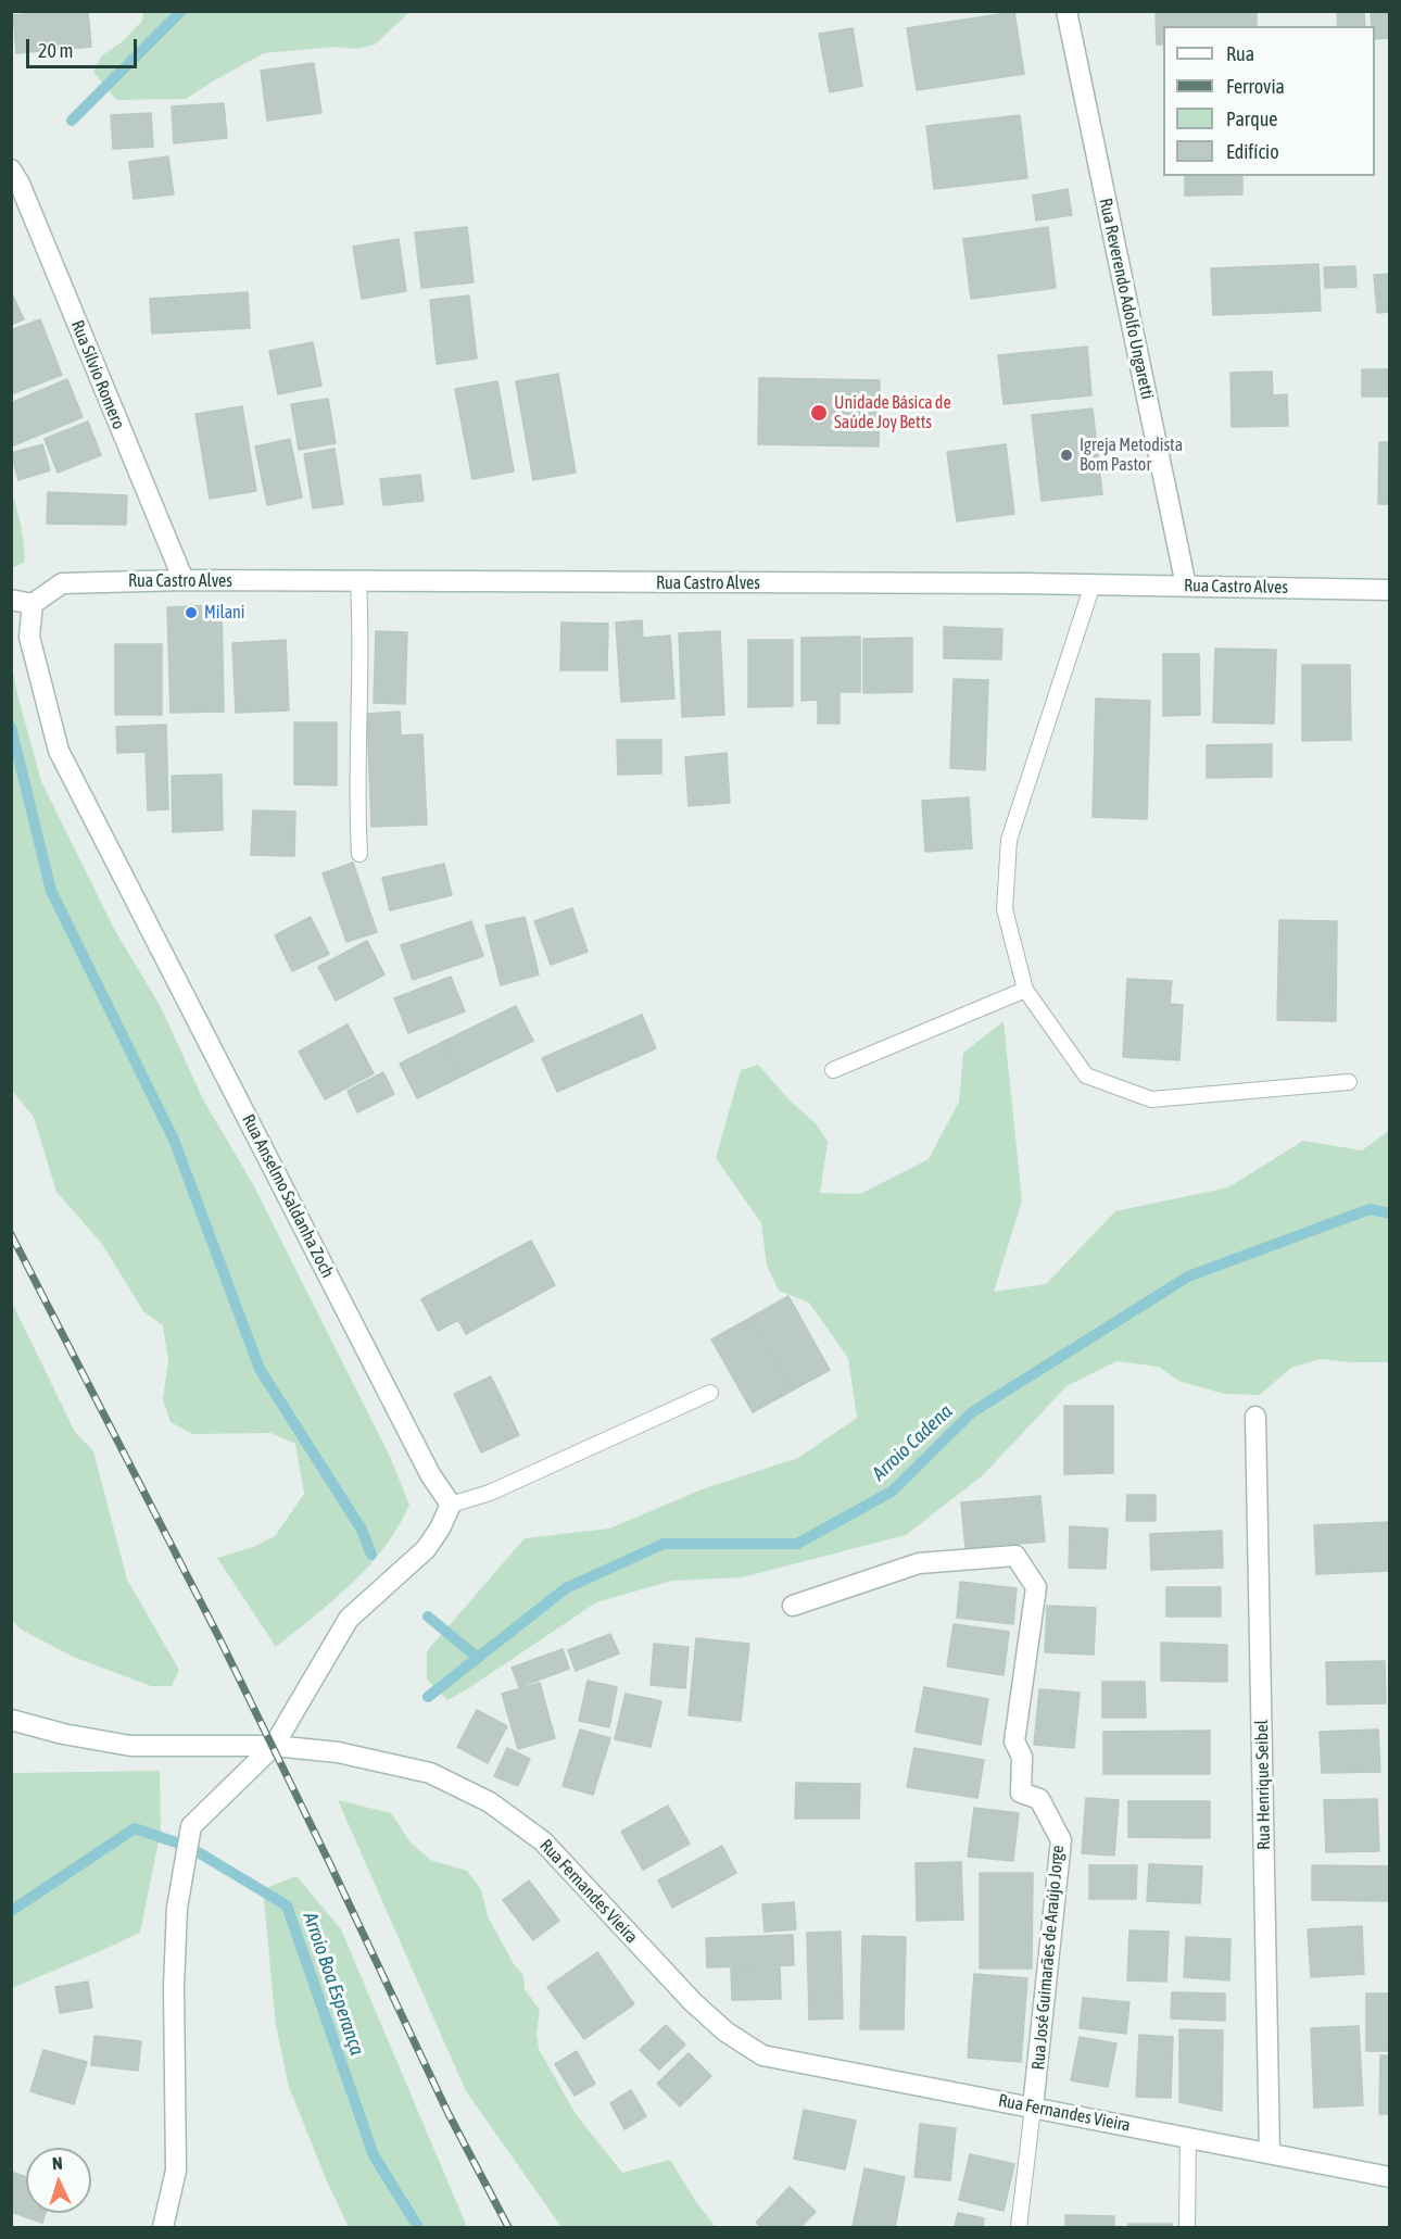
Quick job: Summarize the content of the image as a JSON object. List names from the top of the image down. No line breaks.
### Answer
{"streets":{"street":["Rua Reverendo Adolfo Ungaretti","Rua Sílvio Romero","Rua Castro Alves","Rua Anselmo Saldanha Zoch","Rua Henrique Seibel","Rua Fernandes Vieira","Rua José Guimarães de Araújo Jorge"]},"crossings":[["Rua Reverendo Adolfo Ungaretti","Rua Castro Alves"],["Rua Sílvio Romero","Rua Castro Alves"],["Rua Castro Alves","Rua Anselmo Saldanha Zoch"],["Rua Henrique Seibel","Rua Fernandes Vieira"],["Rua Fernandes Vieira","Rua José Guimarães de Araújo Jorge"]],"water":["Arroio Cadena","Arroio Boa Esperança"],"places":["Unidade Básica de Saúde Joy Betts","Igreja Metodista Bom Pastor","Milani"],"legend":["Rua","Ferrovia","Parque","Edifício"],"scale_bar":"20 m","north":"top"}
